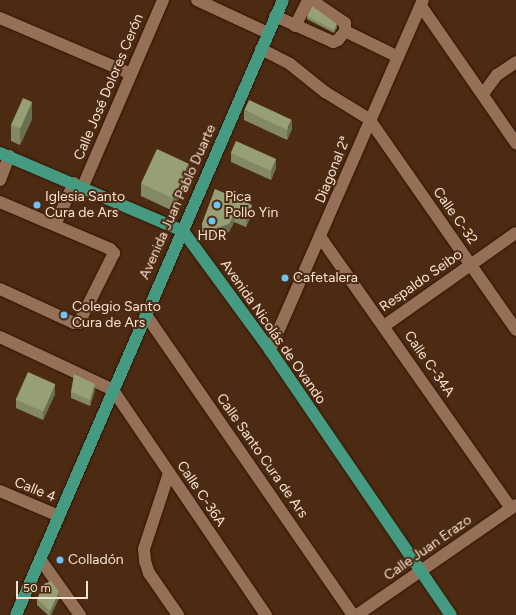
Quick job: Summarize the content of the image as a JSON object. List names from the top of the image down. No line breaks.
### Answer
{"streets":{"main road":["Avenida Juan Pablo Duarte","Avenida Nicolás de Ovando"],"street":["Calle José Dolores Cerón","Diagonal 2ª","Calle C-32","Respaldo Seibo","Calle C-34A","Calle Santo Cura de Ars","Calle 4","Calle C-36A","Calle Juan Erazo"]},"crossings":[["Calle José Dolores Cerón","Avenida Nicolás de Ovando"],["Diagonal 2ª","Calle C-32"],["Diagonal 2ª","Avenida Nicolás de Ovando"],["Diagonal 2ª","Calle C-34A"],["Avenida Juan Pablo Duarte","Avenida Nicolás de Ovando"],["Avenida Juan Pablo Duarte","Calle Santo Cura de Ars"],["Avenida Juan Pablo Duarte","Calle 4"],["Avenida Juan Pablo Duarte","Calle C-36A"],["Calle C-32","Respaldo Seibo"],["Respaldo Seibo","Calle C-34A"],["Avenida Nicolás de Ovando","Calle Juan Erazo"],["Calle C-34A","Calle Juan Erazo"]],"places":["Iglesia Santo Cura de Ars","Pica Pollo Yin","HDR","Cafetalera","Colegio Santo Cura de Ars","Colladón"],"scale_bar":"50 m"}
